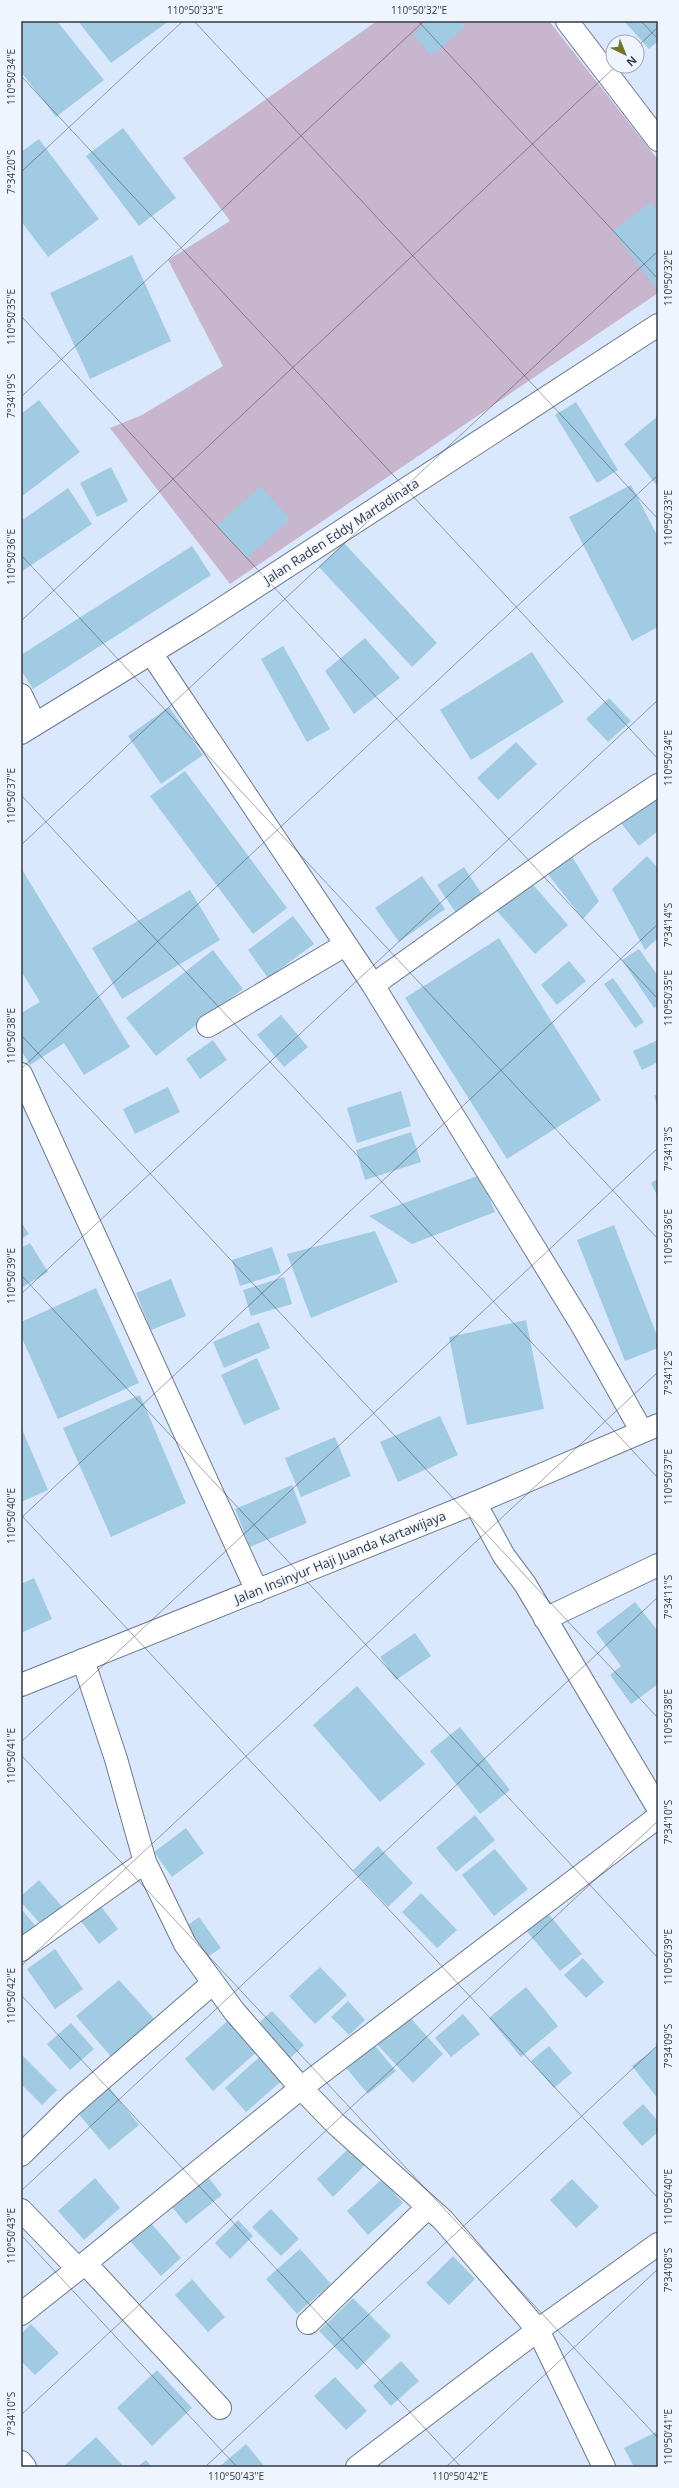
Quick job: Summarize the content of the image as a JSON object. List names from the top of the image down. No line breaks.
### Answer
{"streets":{"street":["Jalan Raden Eddy Martadinata","Jalan Insinyur Haji Juanda Kartawijaya"]},"north":"bottom right","coordinates":["110°50'33\"E","110°50'32\"E","110°50'34\"E","7°34'20\"S","110°50'35\"E","7°34'19\"S","110°50'36\"E","110°50'37\"E","7°34'14\"S","110°50'38\"E","7°34'13\"S","110°50'39\"E","7°34'12\"S","110°50'40\"E","7°34'11\"S","110°50'41\"E","7°34'10\"S","110°50'42\"E","7°34'09\"S","110°50'43\"E","7°34'08\"S"]}
